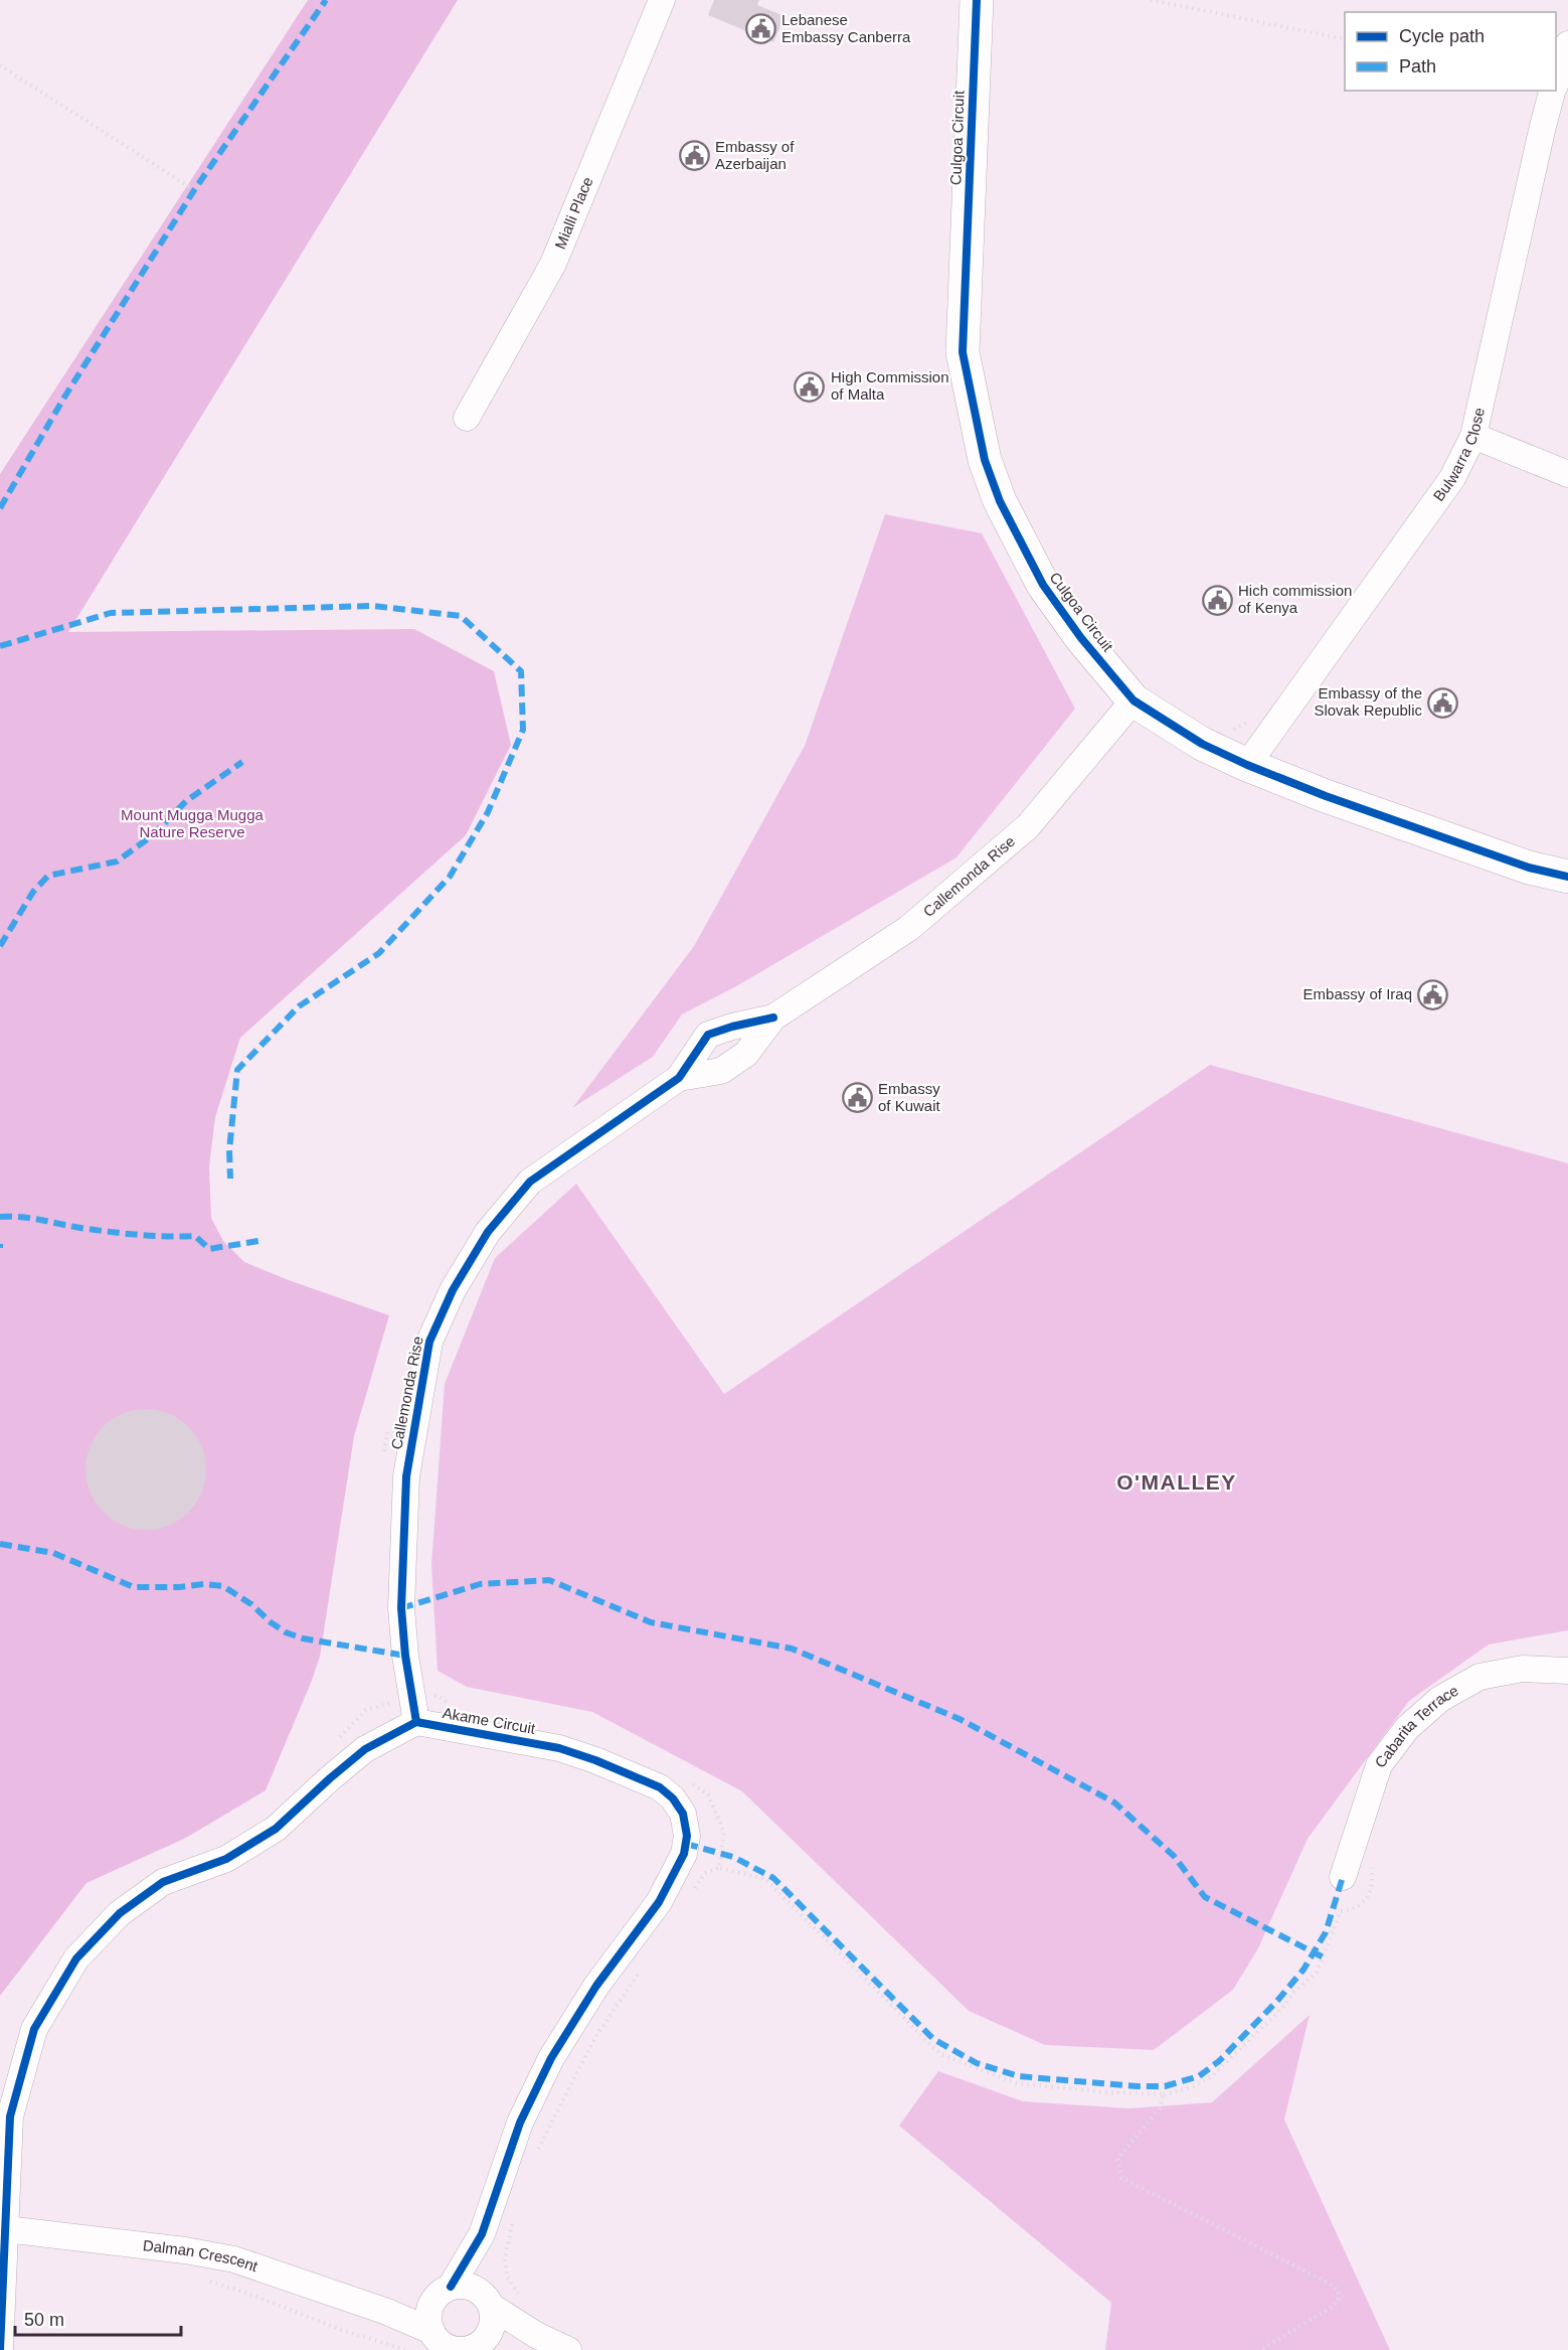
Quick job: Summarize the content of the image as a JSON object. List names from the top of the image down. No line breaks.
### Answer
{"streets":{"street":["Culgoa Circuit","Mialli Place","Bulwarra Close","Callemonda Rise","Akame Circuit","Cabarita Terrace","Dalman Crescent"]},"crossings":[["Culgoa Circuit","Bulwarra Close"],["Culgoa Circuit","Callemonda Rise"],["Callemonda Rise","Akame Circuit"],["Akame Circuit","Dalman Crescent"]],"districts":["O'MALLEY"],"parks":["Mount Mugga Mugga Nature Reserve"],"places":{"public building":["Lebanese Embassy Canberra","Embassy of Azerbaijan","High Commission of Malta","Hich commission of Kenya","Embassy of the Slovak Republic","Embassy of Iraq","Embassy of Kuwait"]},"legend":["Cycle path","Path"],"scale_bar":"50 m"}
